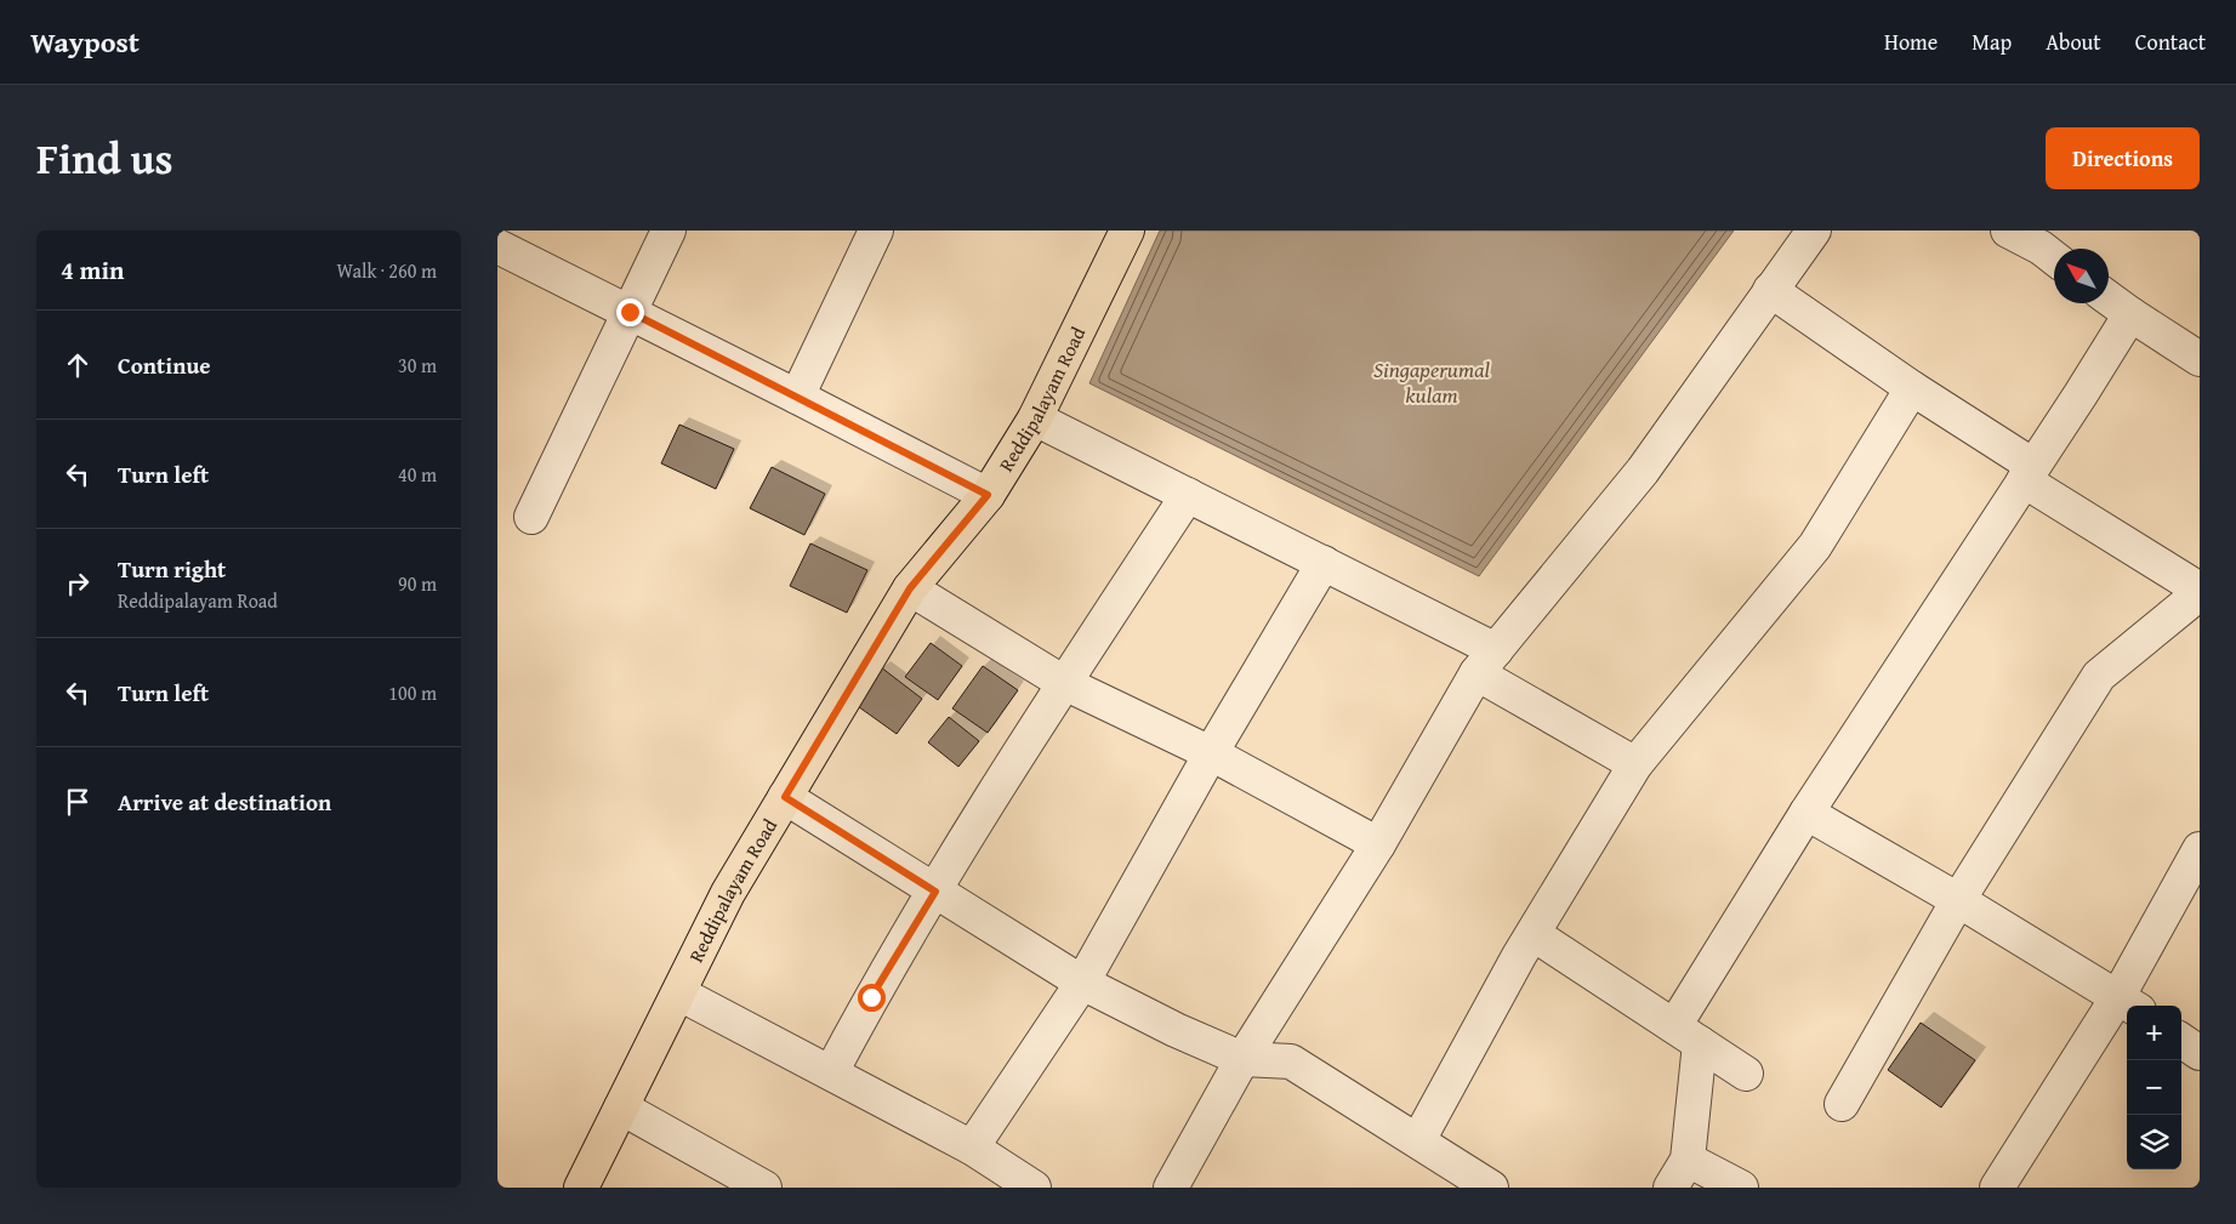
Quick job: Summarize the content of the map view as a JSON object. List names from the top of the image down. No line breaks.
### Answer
{"streets":{"main road":["Reddipalayam Road"]},"water":["Singaperumal kulam"],"north":"top left","page":{"header":"Waypost","nav":["Home","Map","About","Contact"],"title":"Find us","buttons":"Directions","heading":["4 min","Walk · 260 m"],"list":[["Continue","30 m"],["Turn left","40 m"],["Turn right","Reddipalayam Road","90 m"],["Turn left","100 m"],"Arrive at destination"],"map_buttons":["+","−"]}}
